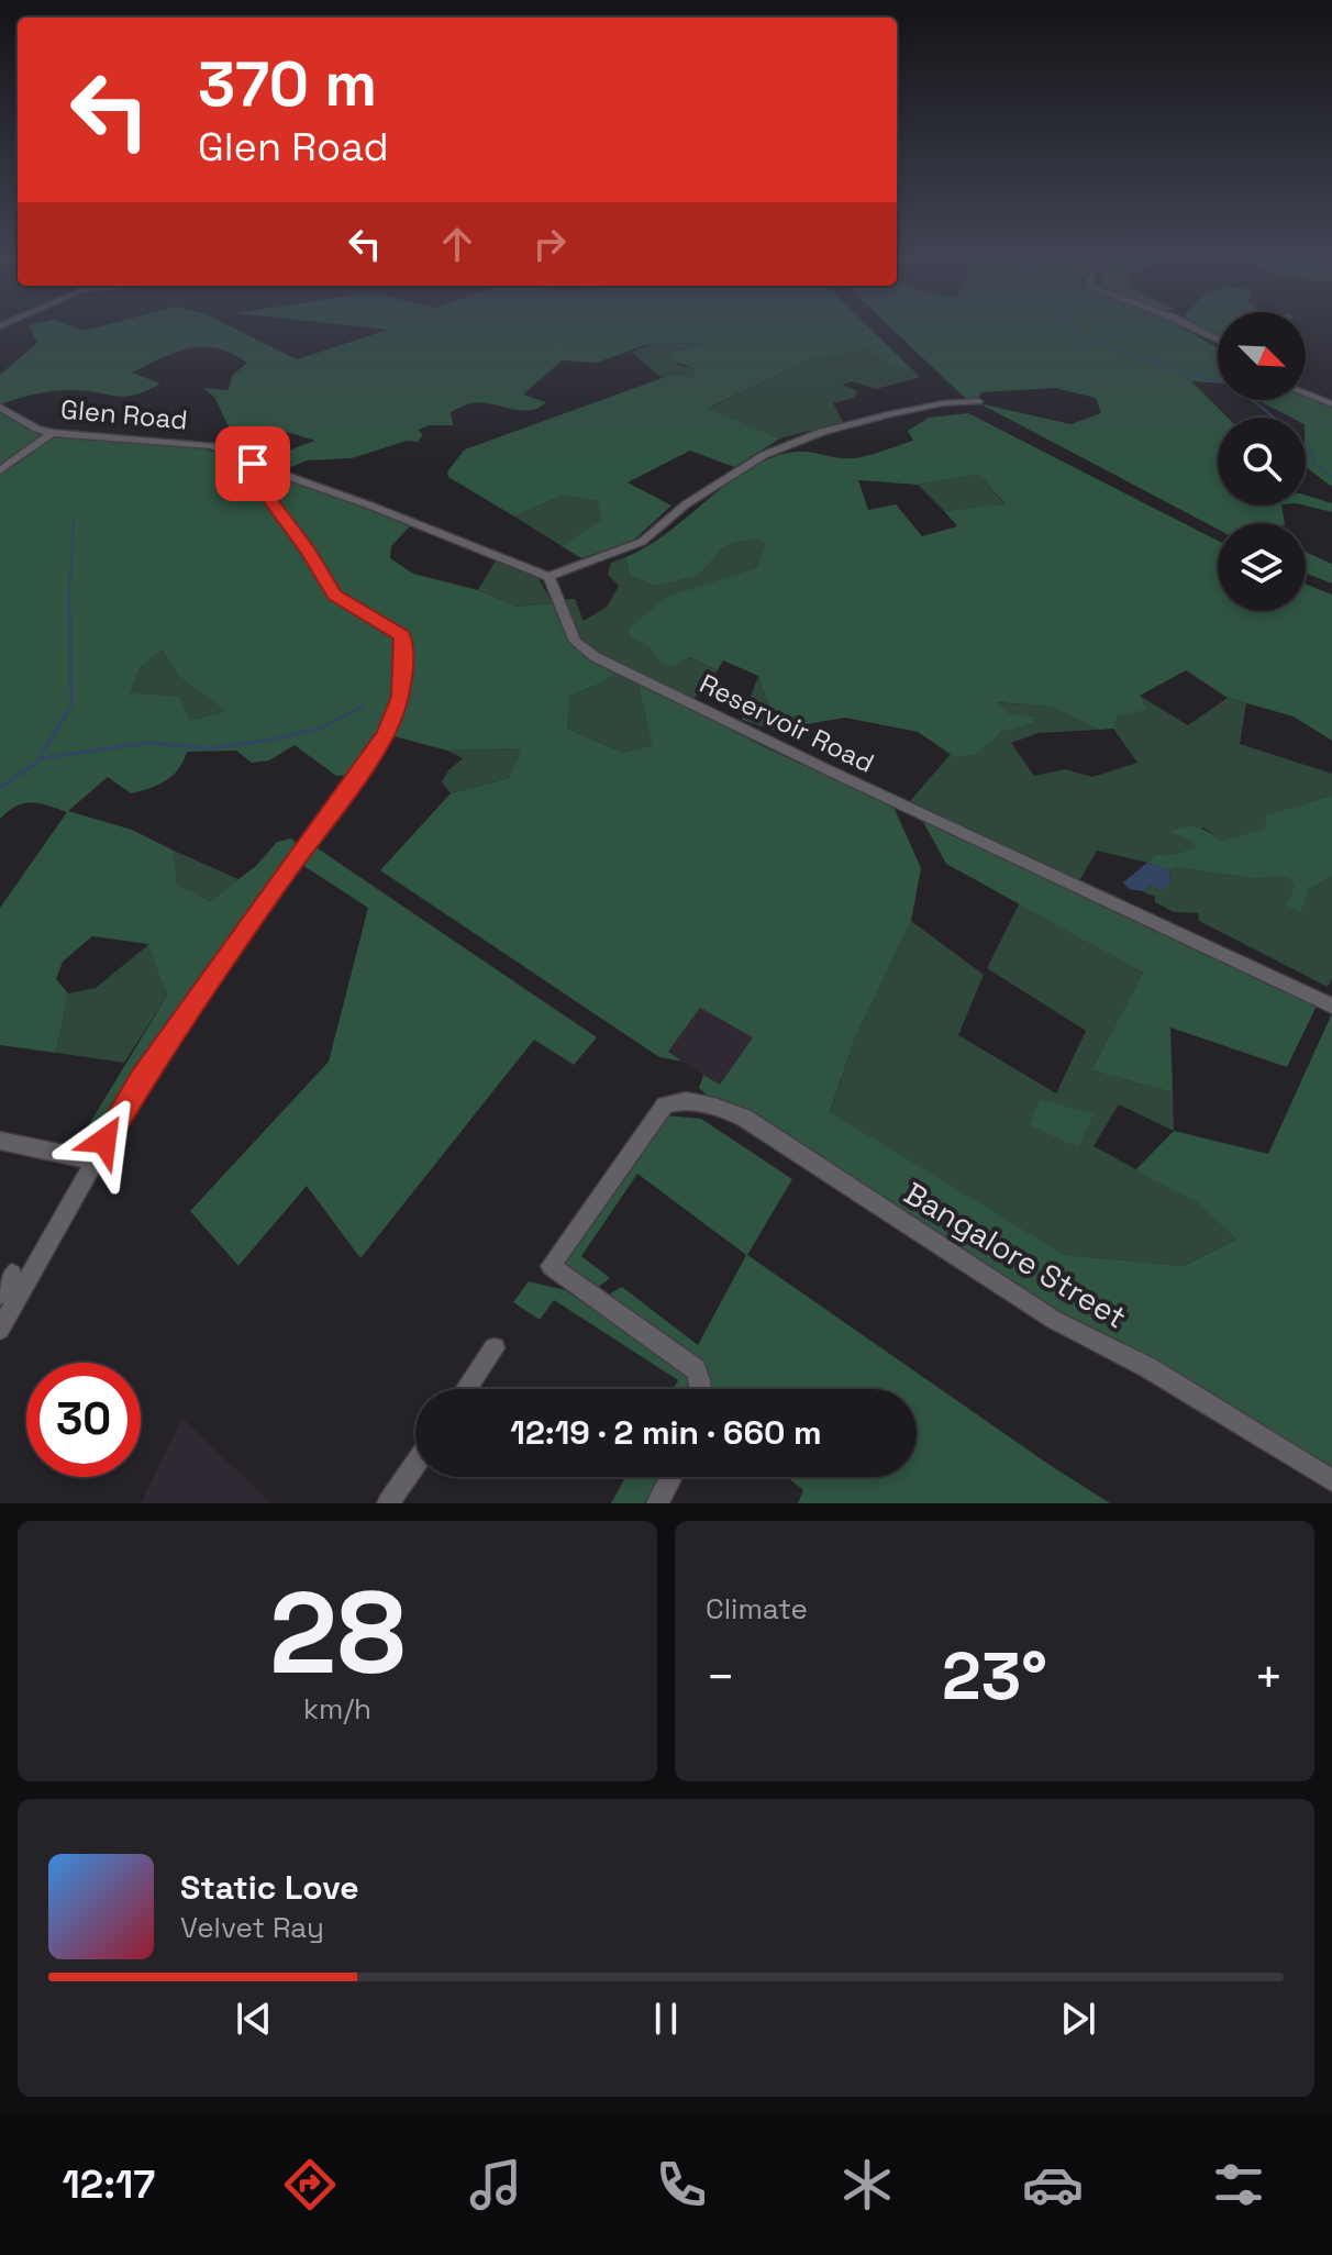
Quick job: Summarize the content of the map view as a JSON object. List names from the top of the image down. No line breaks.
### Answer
{"streets":{"street":["Glen Road","Reservoir Road","Bangalore Street"]},"north":"bottom right","page":{"turn":["370 m","Glen Road"],"limit":"30","trip":"12:19 · 2 min · 660 m","tile":[["28","km/h"],"Climate"],"heat":["−","23°","+"],"song":["Static Love","Velvet Ray"],"tabs":"12:17"}}
